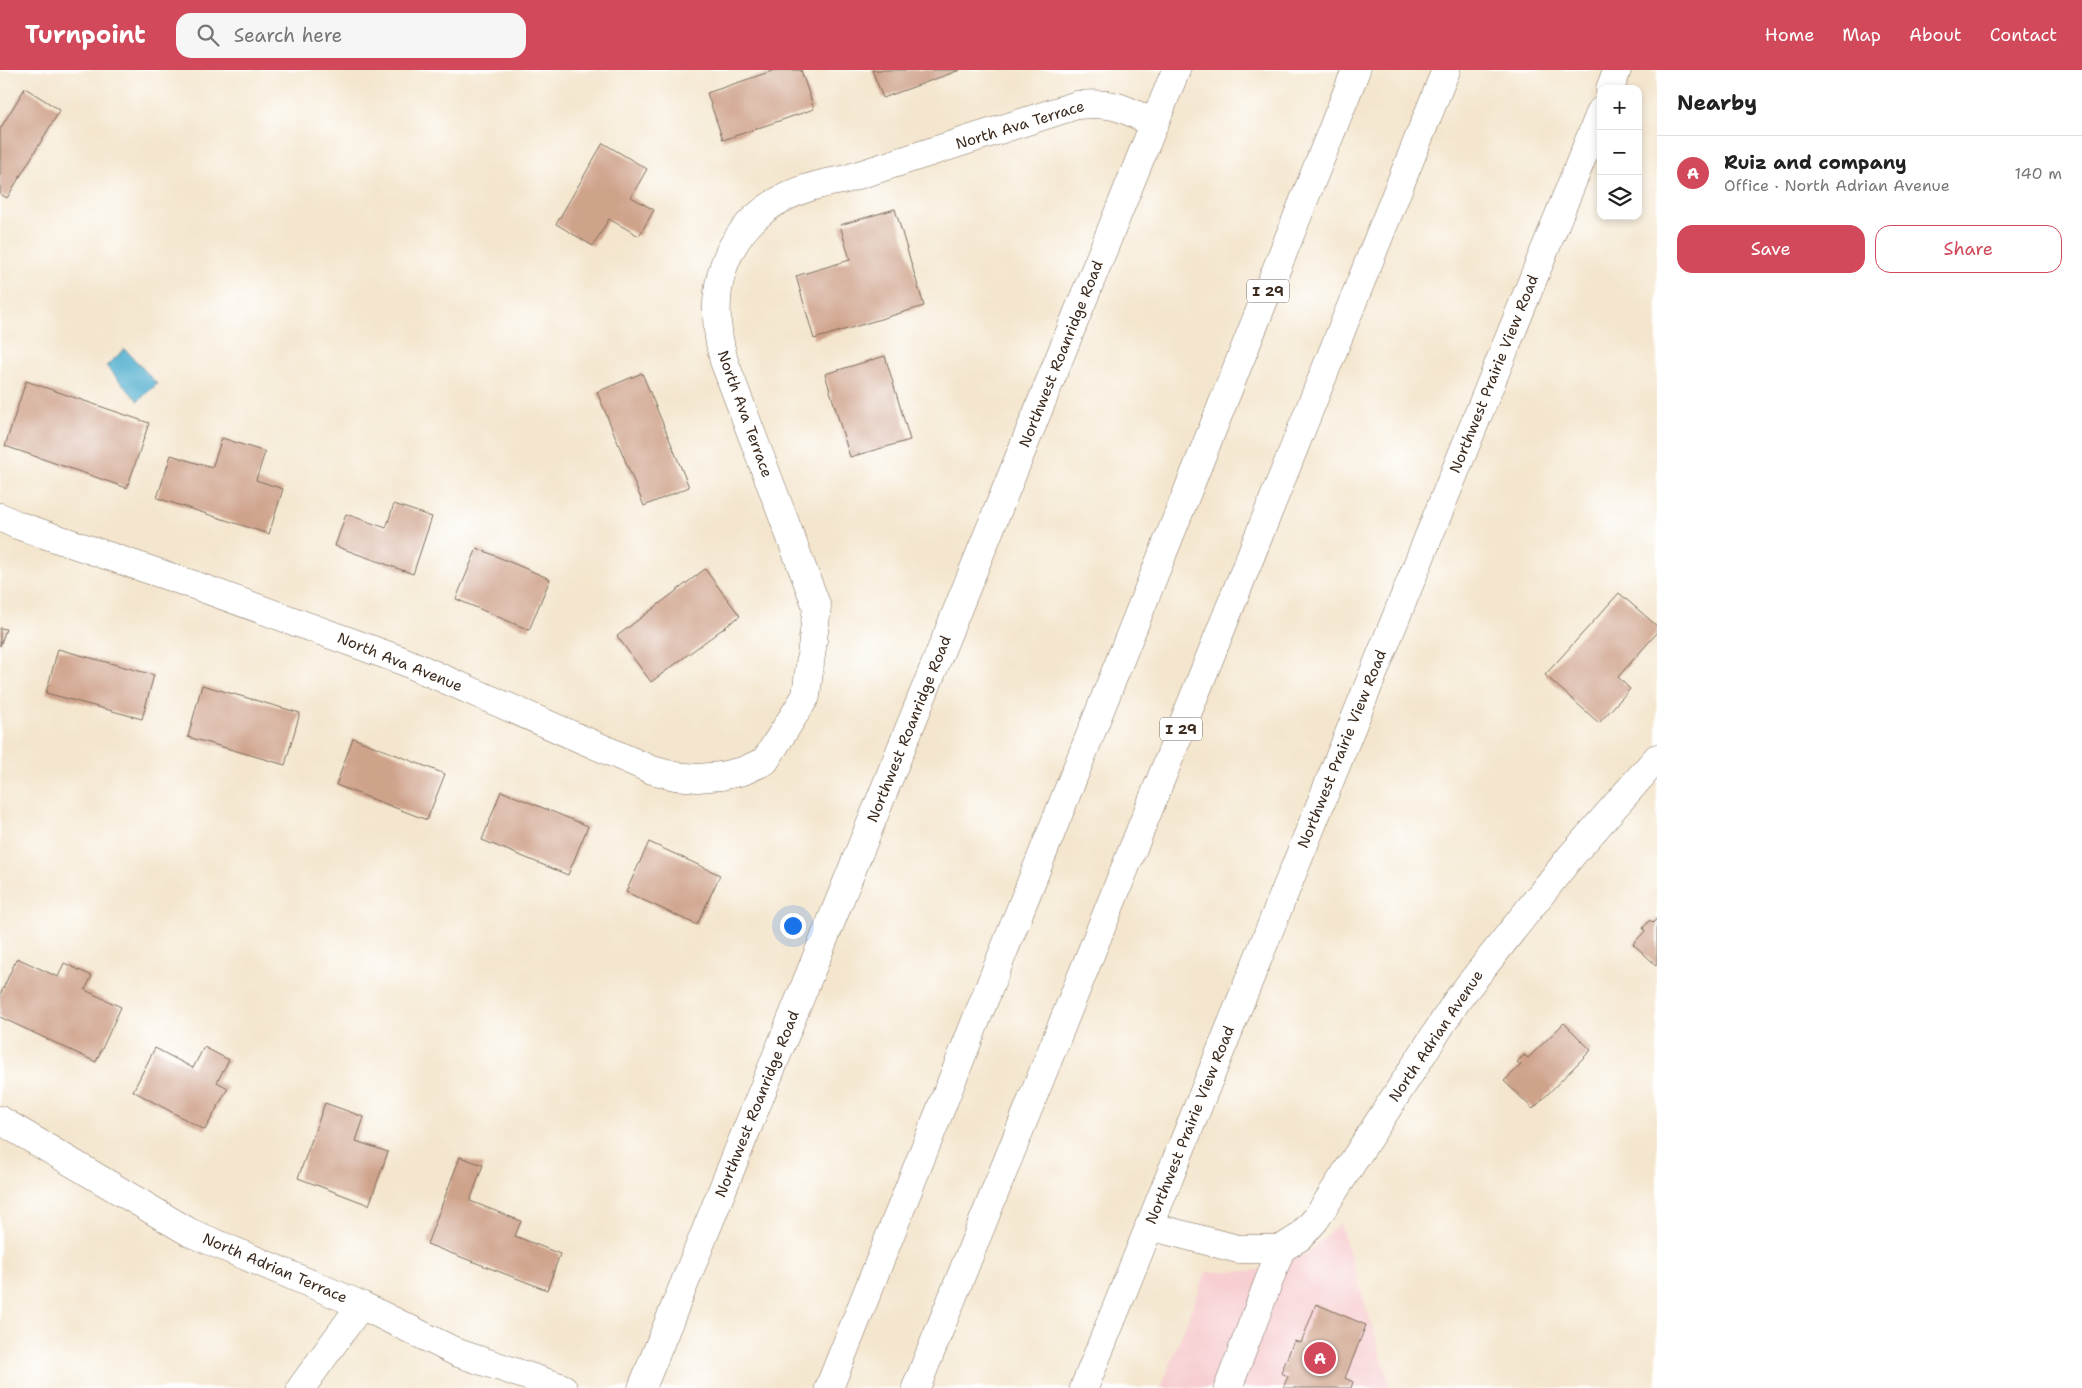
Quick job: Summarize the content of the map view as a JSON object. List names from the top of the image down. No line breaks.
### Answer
{"streets":{"main road":["North Ava Terrace","I 29","Northwest Roanridge Road","Northwest Prairie View Road","North Ava Avenue","North Adrian Avenue","North Adrian Terrace"]},"crossings":[["North Ava Terrace","Northwest Roanridge Road"],["North Ava Terrace","North Ava Avenue"]],"page":{"header":"Turnpoint","search":"Search here","nav":["Home","Map","About","Contact"],"heading":"Nearby","map_buttons":["+","−"],"list":[{"mark":"A","name":"Ruiz and company","note":"Office · North Adrian Avenue","value":"140 m"}],"buttons":["Save","Share"],"pins":"A"}}
